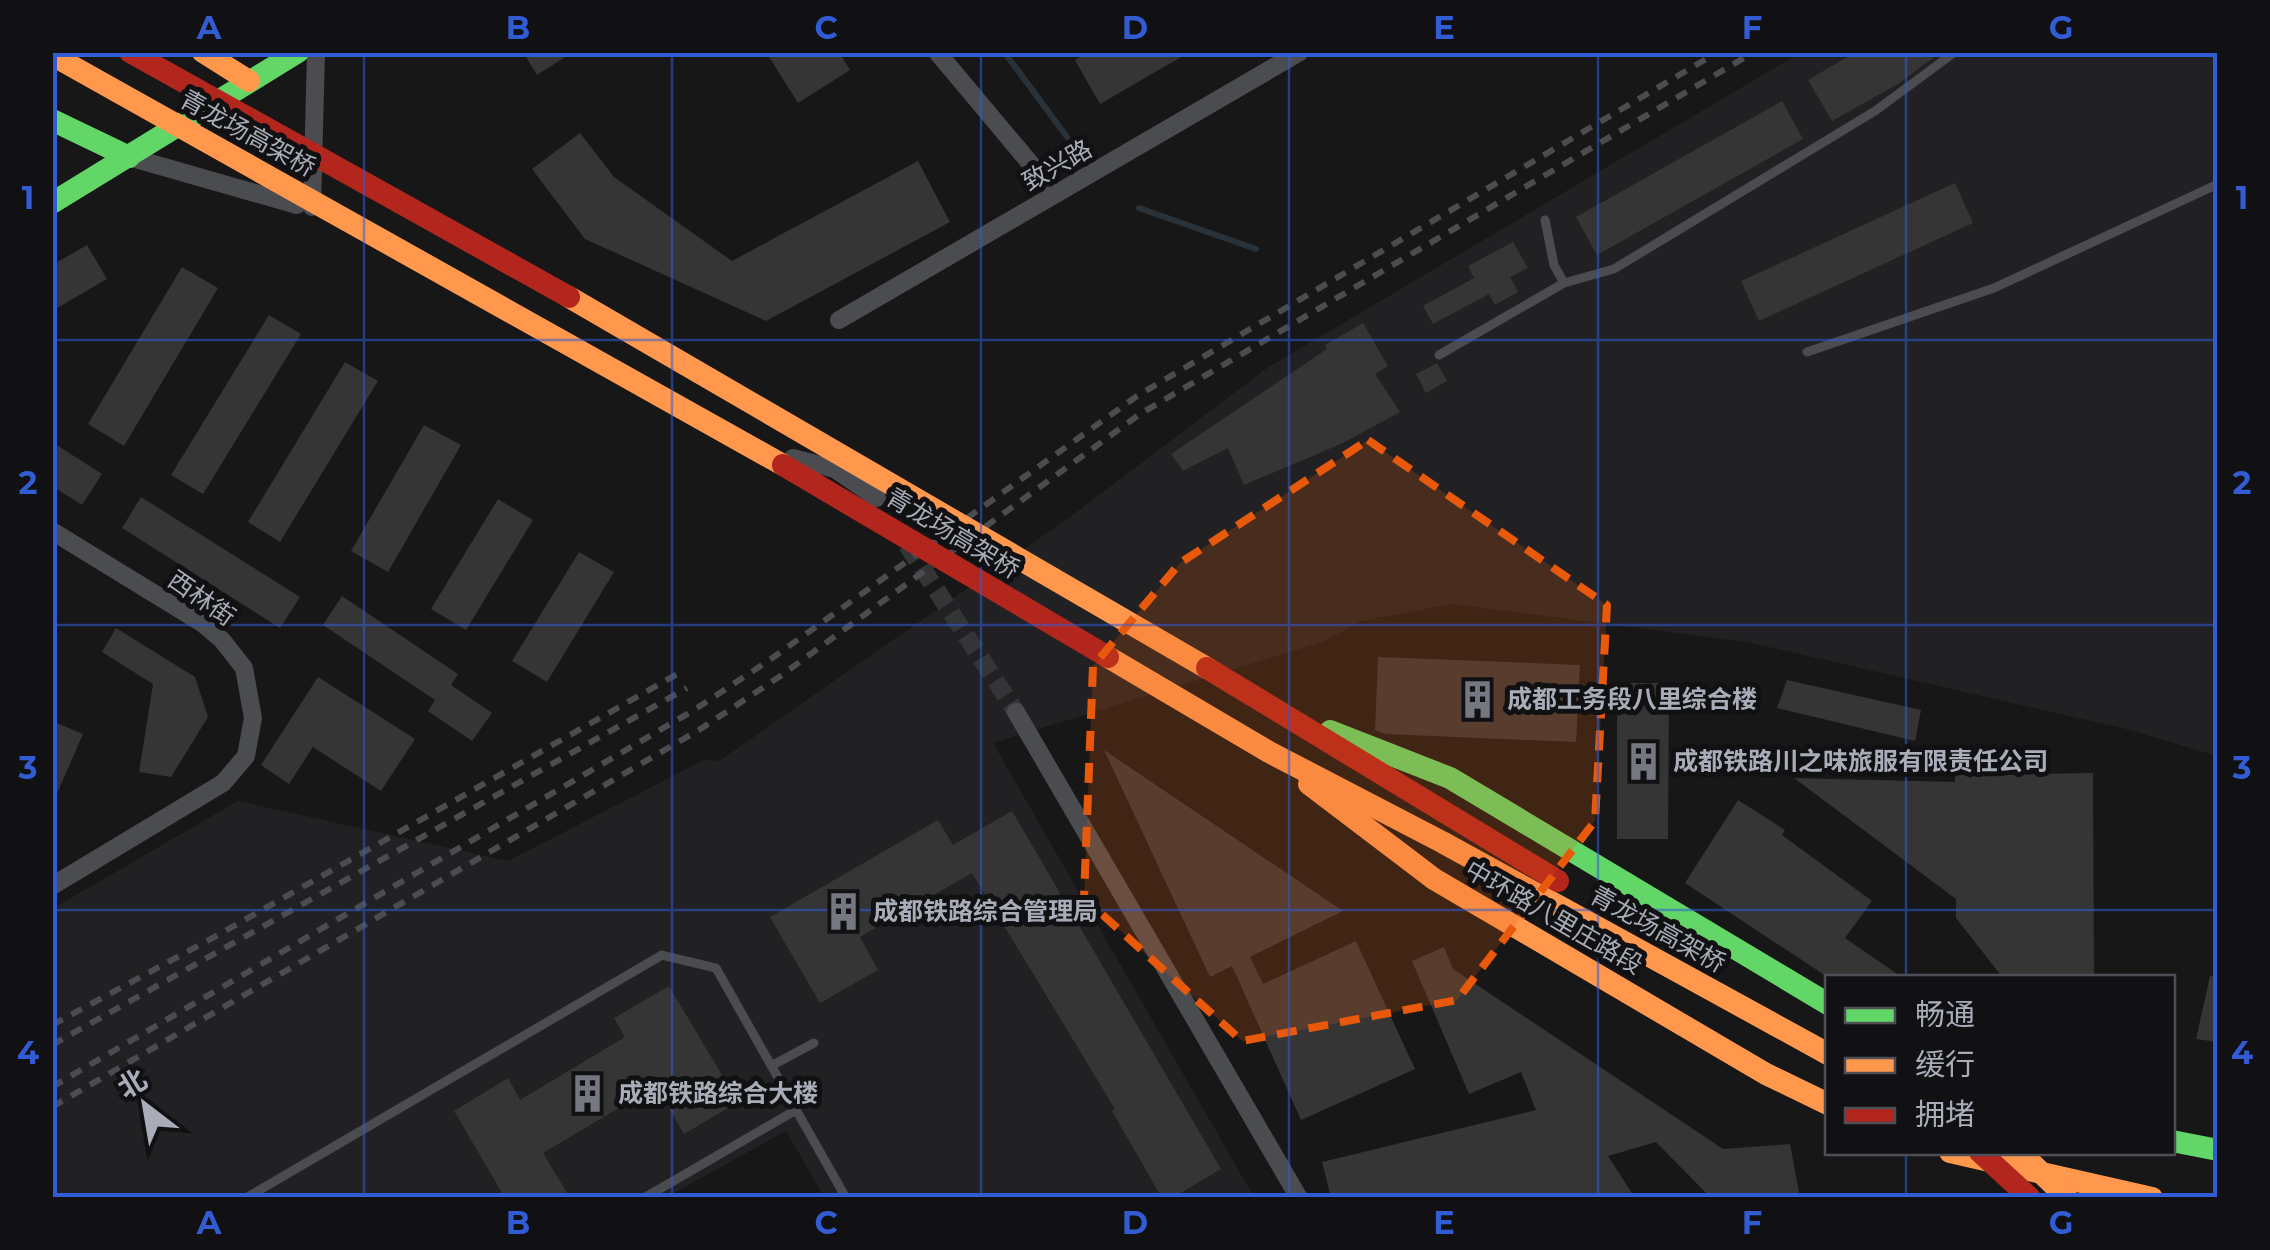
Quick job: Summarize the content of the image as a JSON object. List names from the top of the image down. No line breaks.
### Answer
{"streets":{"main road":["青龙场高架桥","中环路八里庄路段"],"street":["致兴路","西林街"]},"crossings":[["青龙场高架桥","中环路八里庄路段"]],"places":{"building":["成都工务段八里综合楼","成都铁路川之味旅服有限责任公司","成都铁路综合管理局","成都铁路综合大楼"]},"legend":["畅通","缓行","拥堵"],"north":"top left","grid":{"columns":["A","B","C","D","E","F","G"],"rows":["1","2","3","4"]}}
